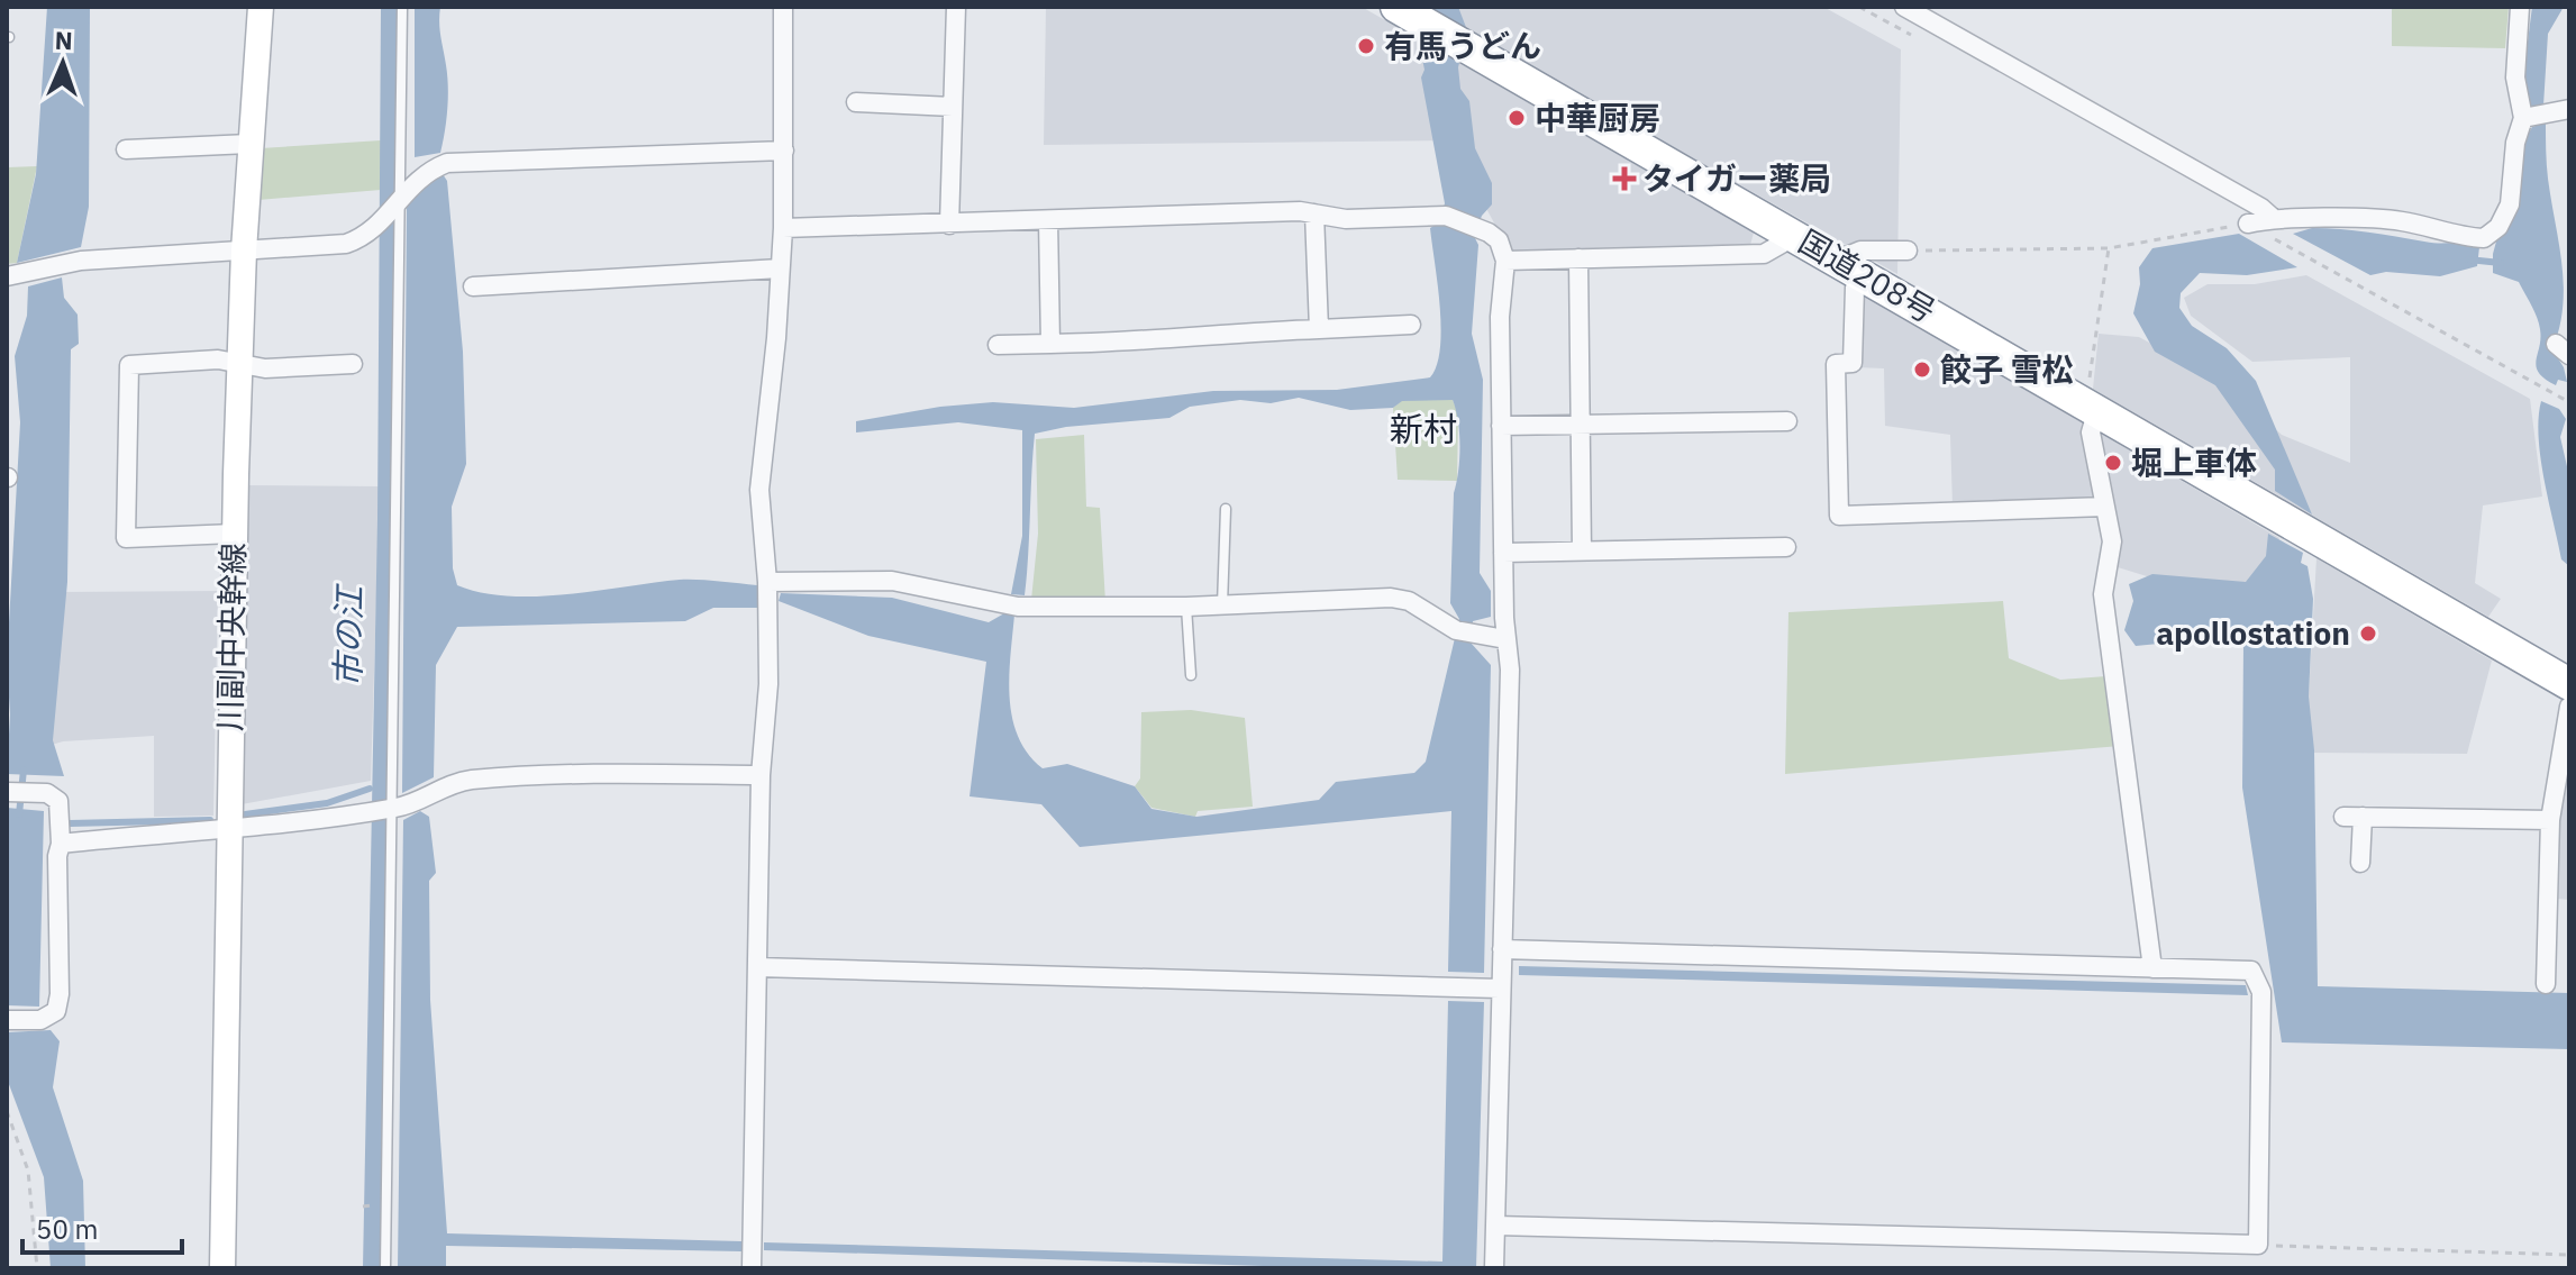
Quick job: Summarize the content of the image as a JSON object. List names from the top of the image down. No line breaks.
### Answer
{"streets":{"highway":["国道208号"],"street":["川副中央幹線"]},"districts":["新村"],"water":["市の江"],"places":{"other":["有馬うどん","中華厨房","餃子 雪松","堀上車体","apollostation"],"health":["タイガー薬局"]},"scale_bar":"50 m","north":"top"}
